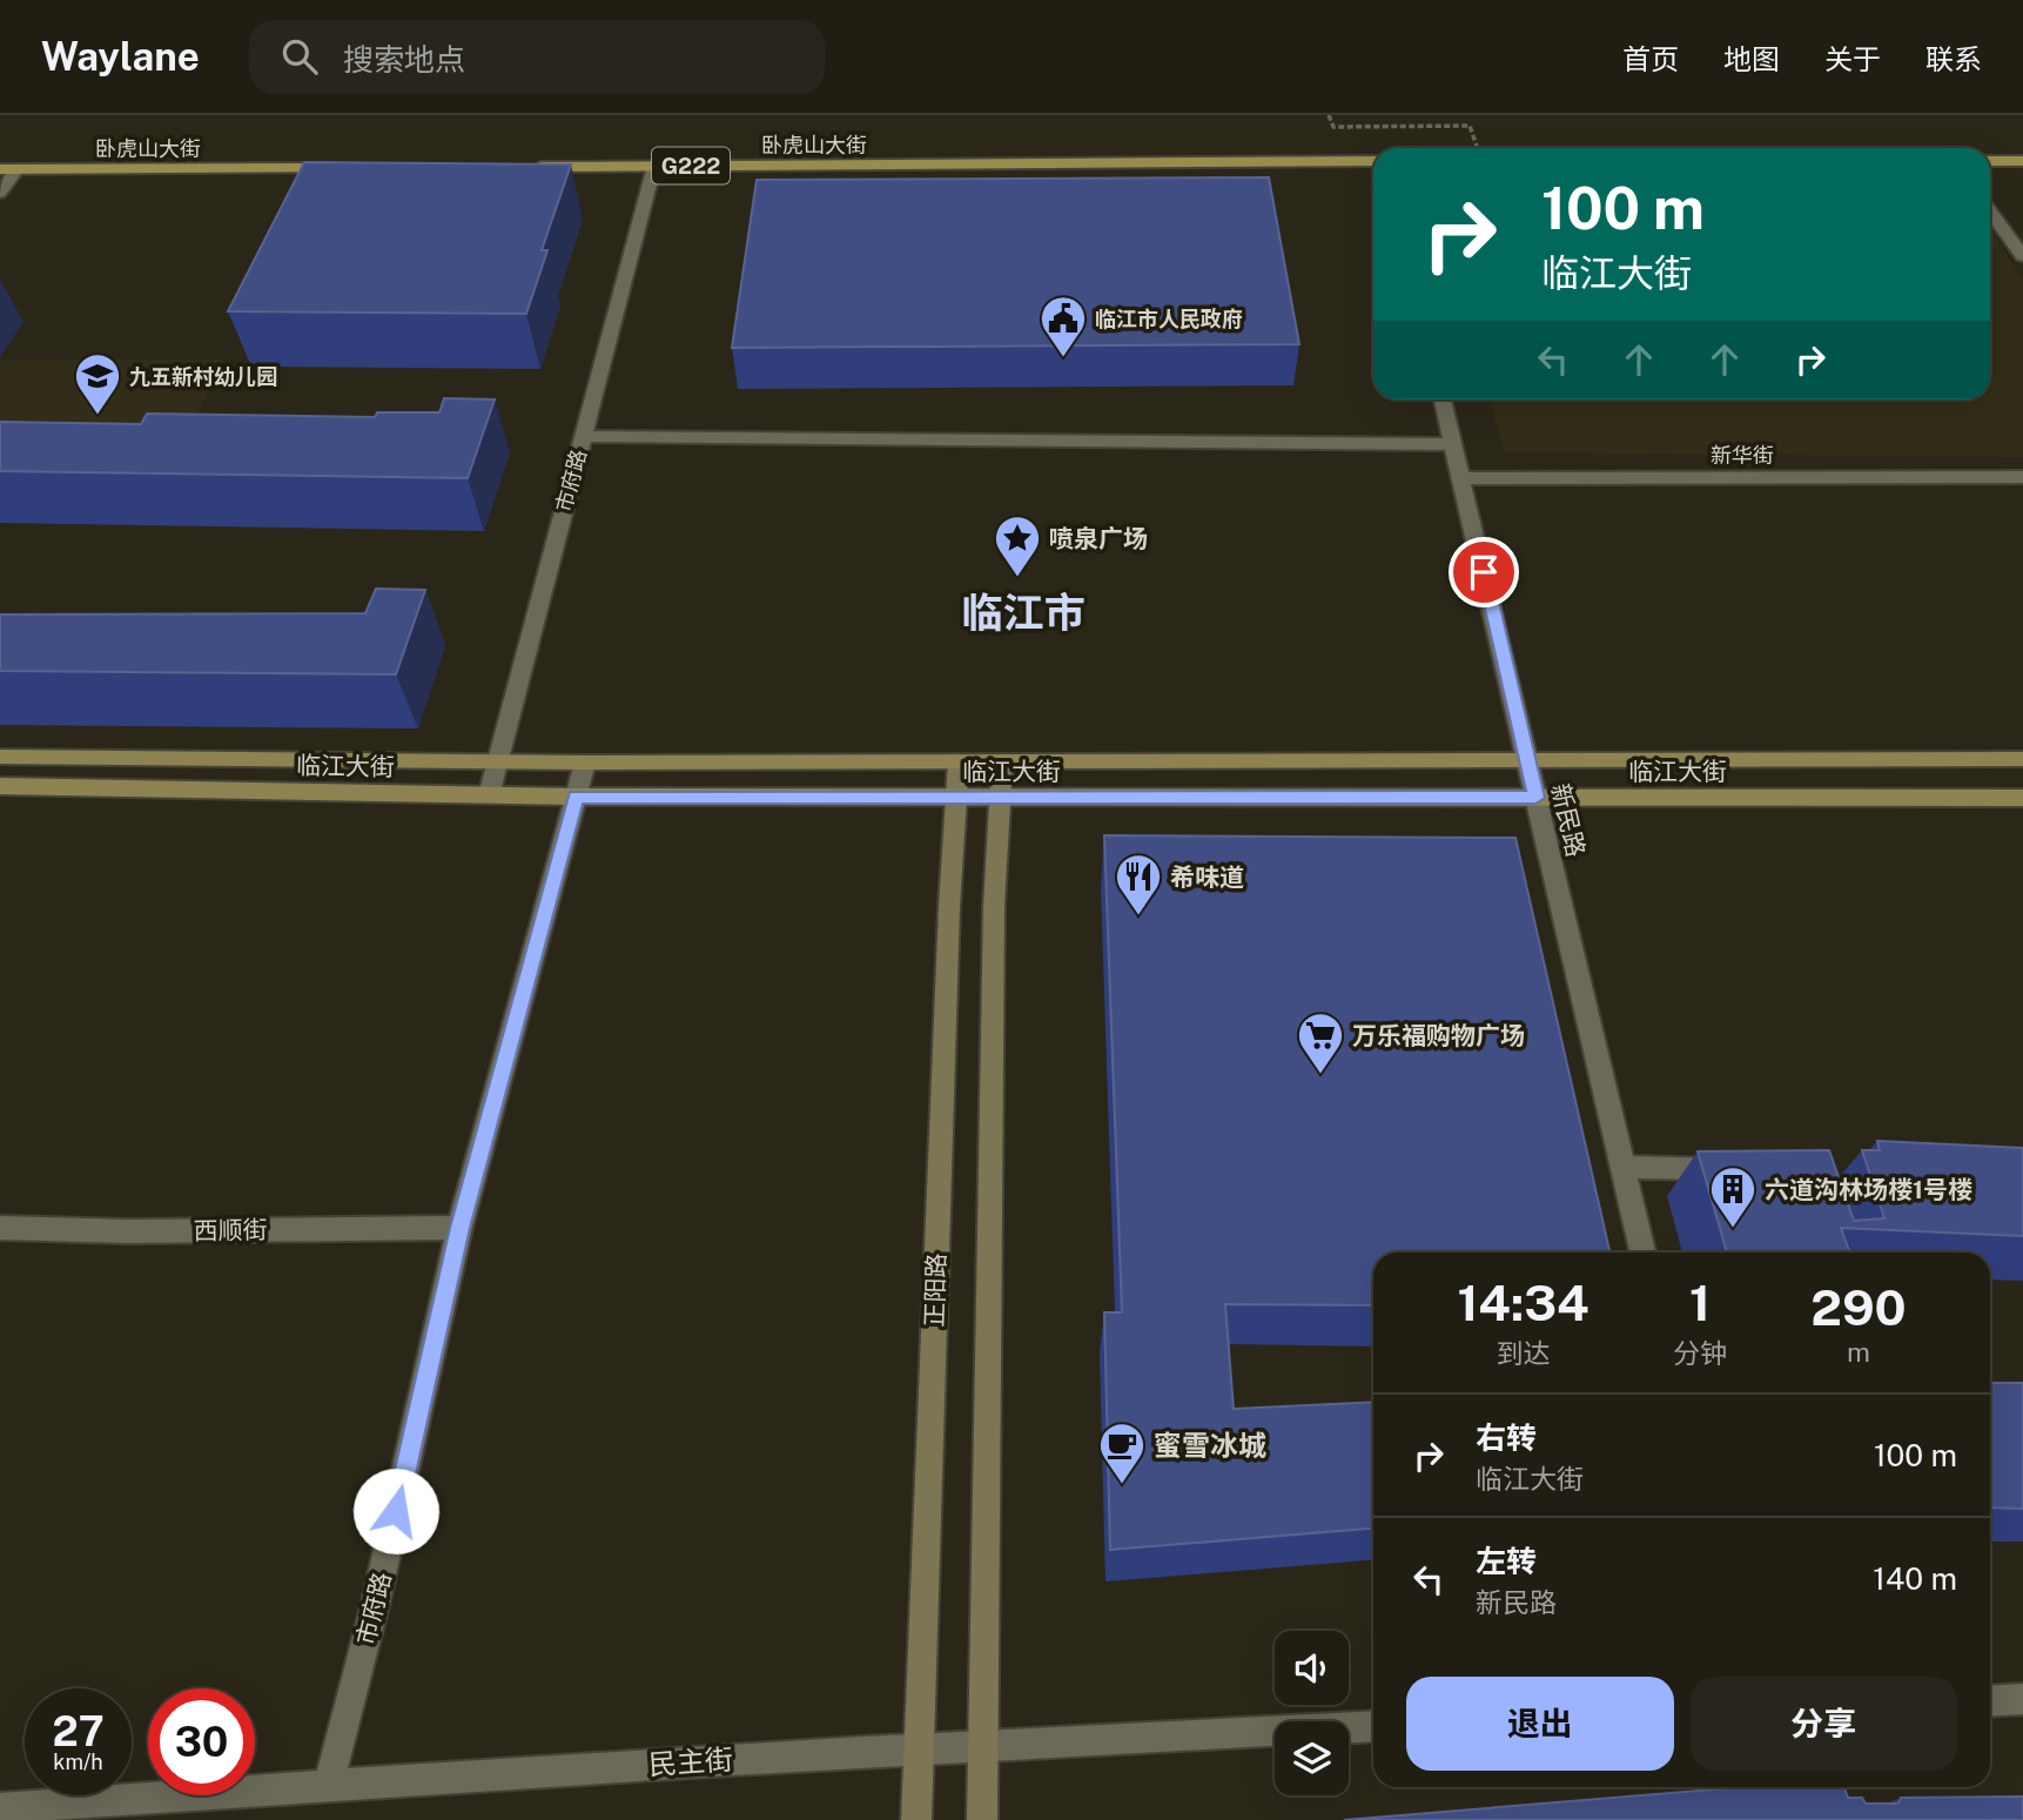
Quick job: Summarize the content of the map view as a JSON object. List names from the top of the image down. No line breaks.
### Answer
{"streets":{"highway":["卧虎山大街","G222"],"main road":["临江大街","正阳路"],"street":["新华街","市府路","新民路","西顺街","民主街"]},"crossings":[["卧虎山大街","市府路"],["新华街","新民路"],["市府路","临江大街"],["市府路","西顺街"],["市府路","民主街"],["临江大街","新民路"],["临江大街","正阳路"],["正阳路","民主街"]],"districts":["临江市"],"places":{"public building":["临江市人民政府"],"school or university":["九五新村幼儿园"],"place":["喷泉广场"],"restaurant":["希味道"],"supermarket":["万乐福购物广场"],"building":["六道沟林场楼1号楼"],"cafe":["蜜雪冰城"]},"page":{"header":"Waylane","search":"搜索地点","nav":["首页","地图","关于","联系"],"turn":["100 m","临江大街"],"eta":["14:34","到达","1","分钟","290","m"],"list":[{"name":"右转","note":"临江大街","value":"100 m"},{"name":"左转","note":"新民路","value":"140 m"}],"buttons":["退出","分享"],"speed":"27 km/h","limit":"30"}}
